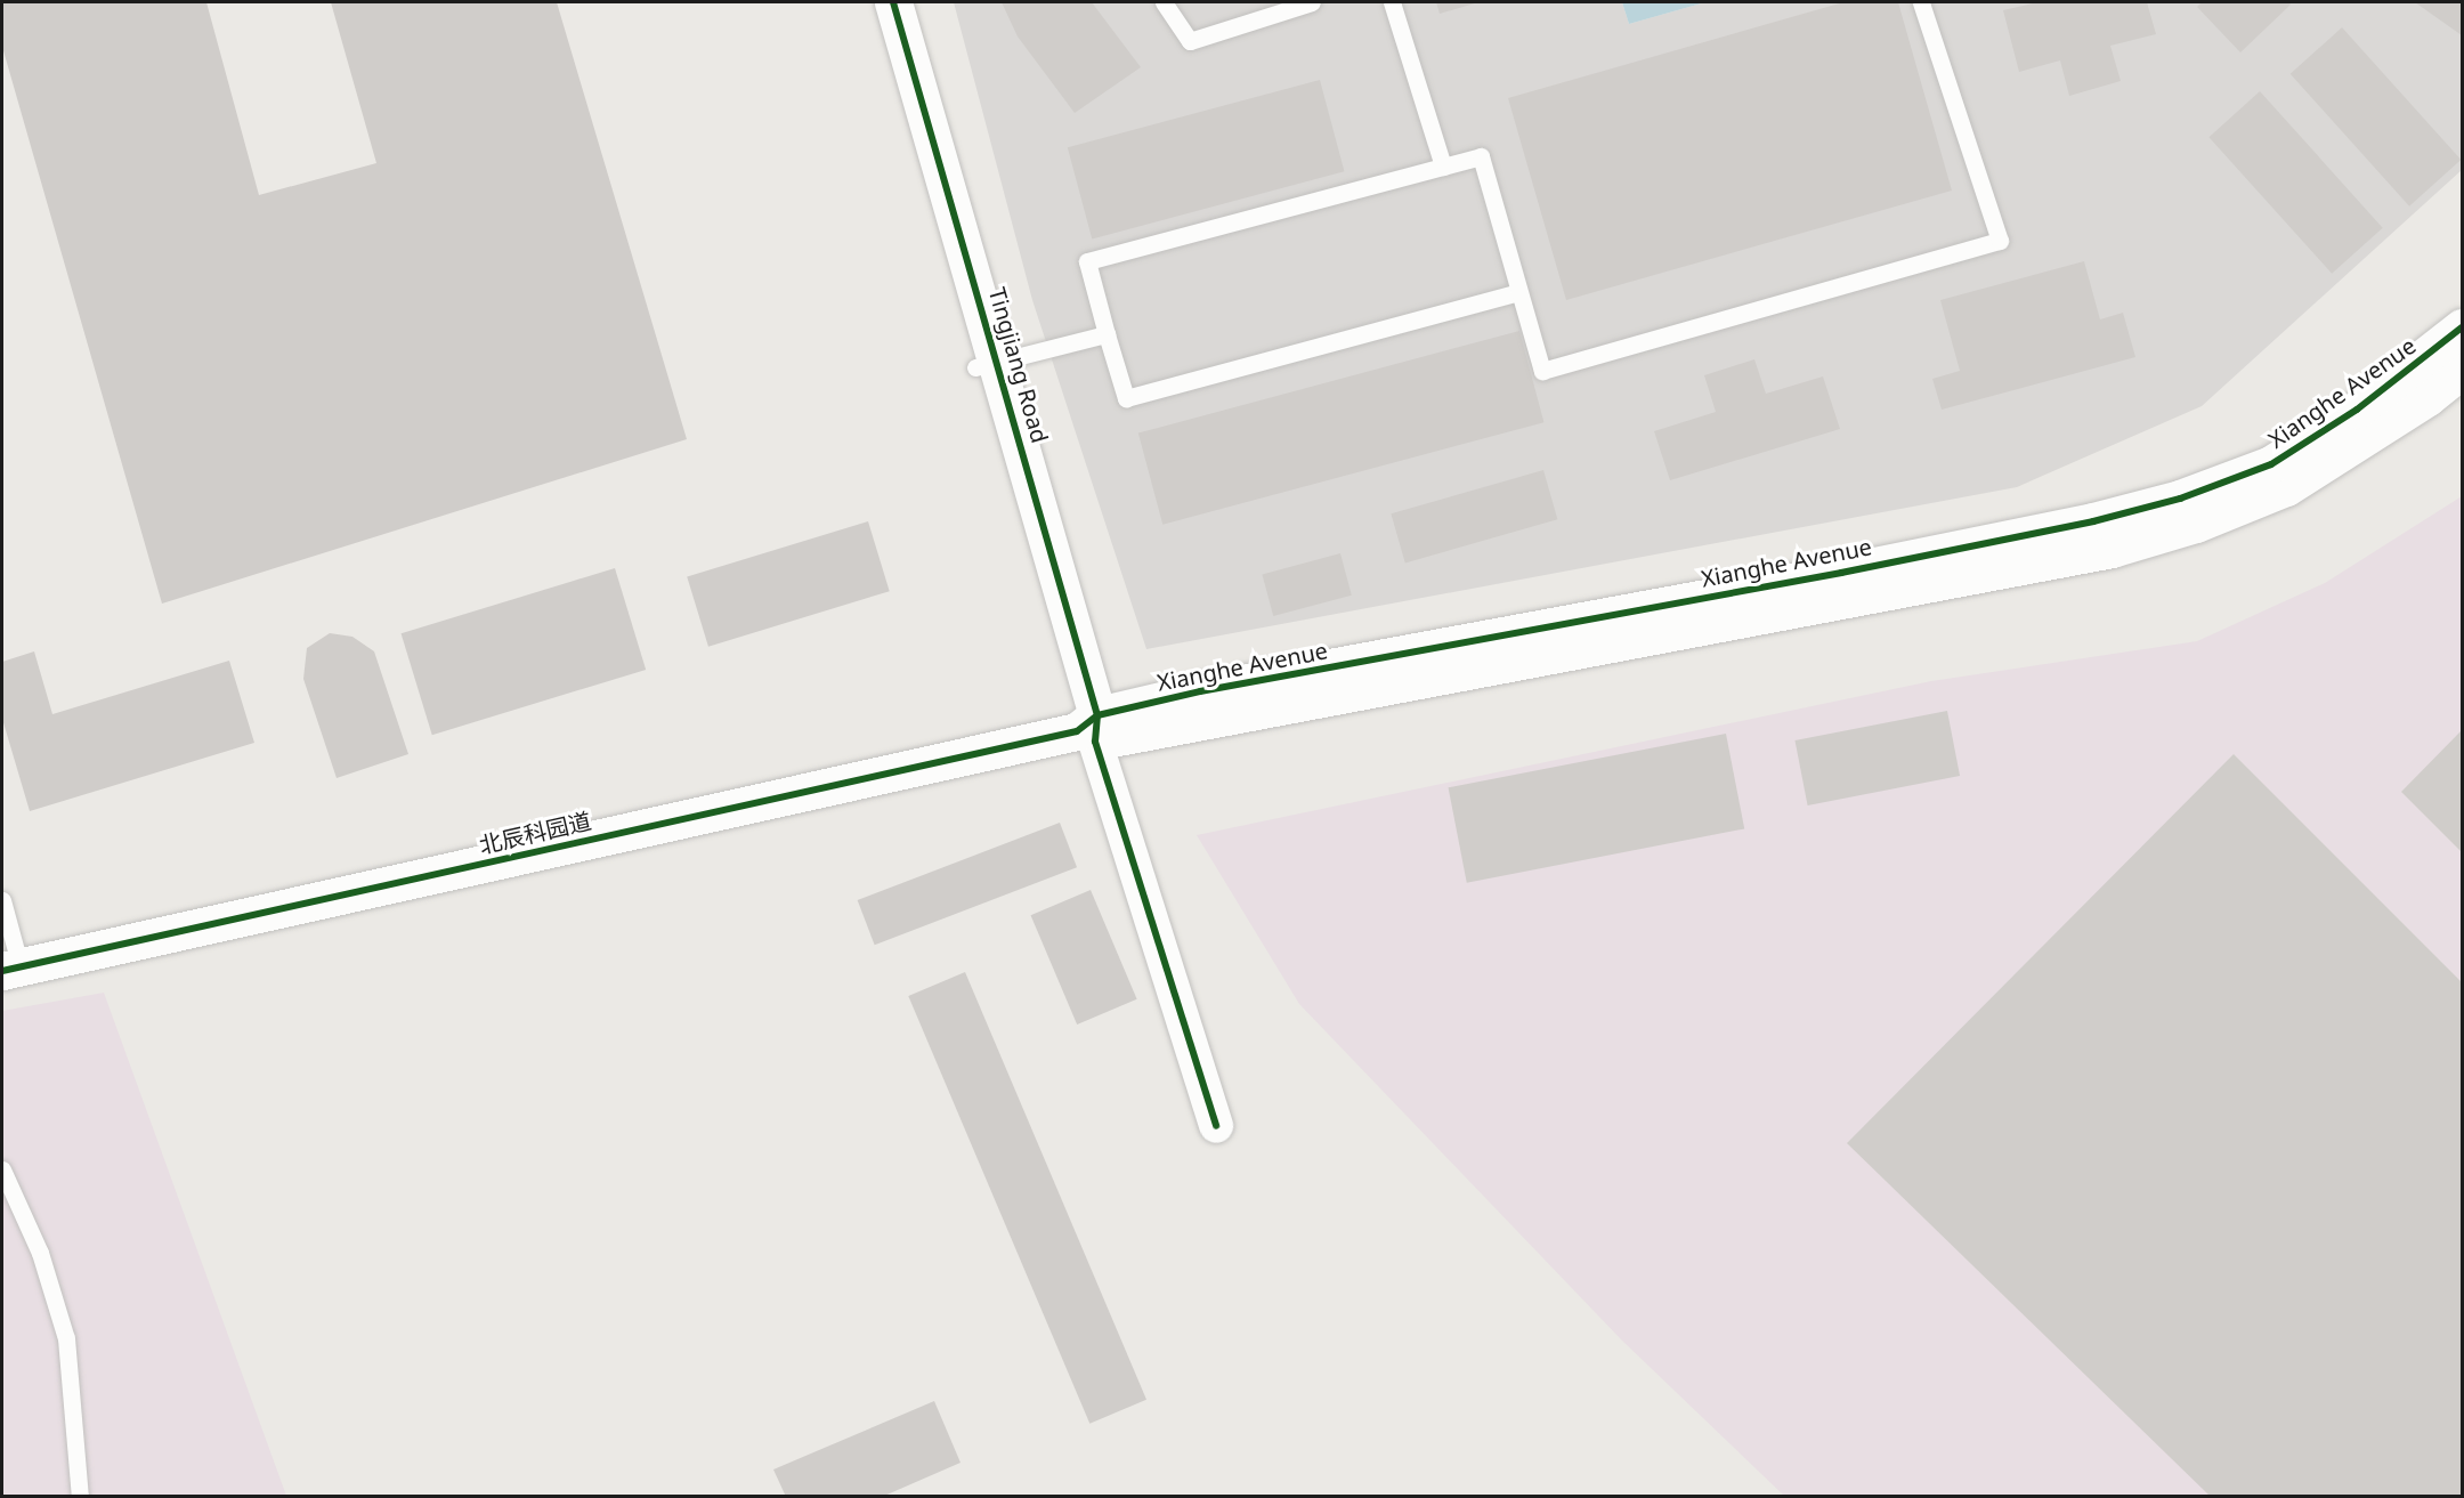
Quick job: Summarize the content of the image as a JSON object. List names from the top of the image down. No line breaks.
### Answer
{"streets":{"street":["Tingjiang Road","Xianghe Avenue","北辰科园道"]},"crossings":[["Tingjiang Road","Xianghe Avenue"],["Tingjiang Road","北辰科园道"],["Xianghe Avenue","北辰科园道"]]}
